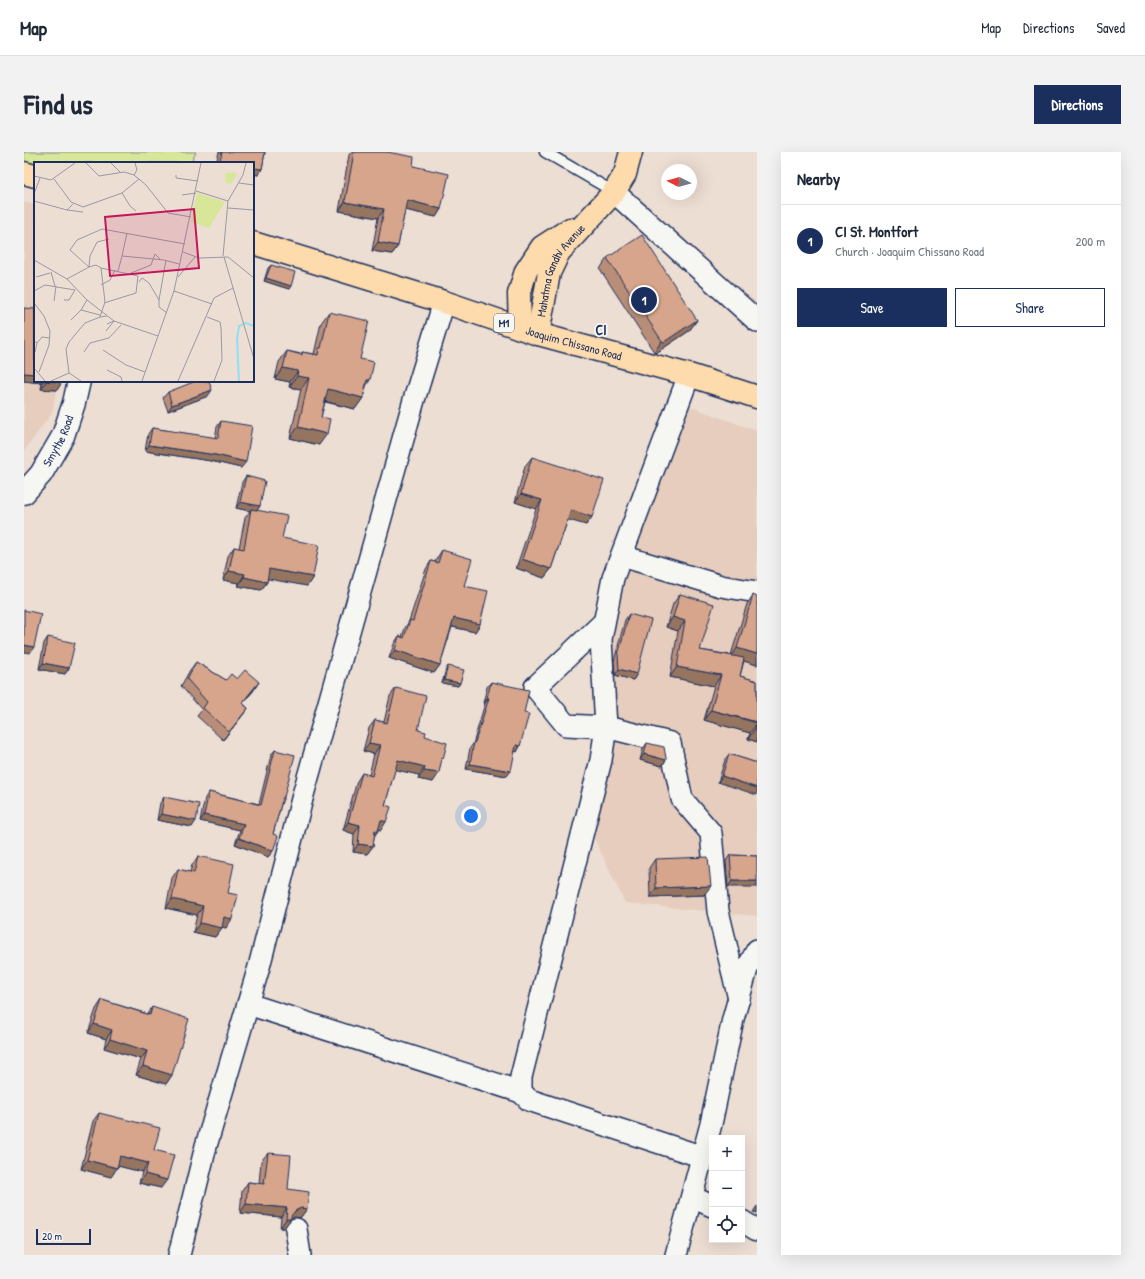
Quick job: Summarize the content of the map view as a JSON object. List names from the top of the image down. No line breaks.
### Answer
{"streets":{"main road":["Mahatma Gandhi Avenue","M1","Joaquim Chissano Road"],"street":["Smythe Road"]},"crossings":[["Mahatma Gandhi Avenue","Joaquim Chissano Road"]],"districts":["CI"],"scale_bar":"20 m","north":"left","page":{"header":"Map","nav":["Map","Directions","Saved"],"title":"Find us","buttons":["Directions",["Save","Share"]],"heading":"Nearby","list":[{"mark":"1","name":"CI St. Montfort","note":"Church · Joaquim Chissano Road","value":"200 m"}],"pins":"1","map_buttons":["+","−"],"scale":"20 m"}}
